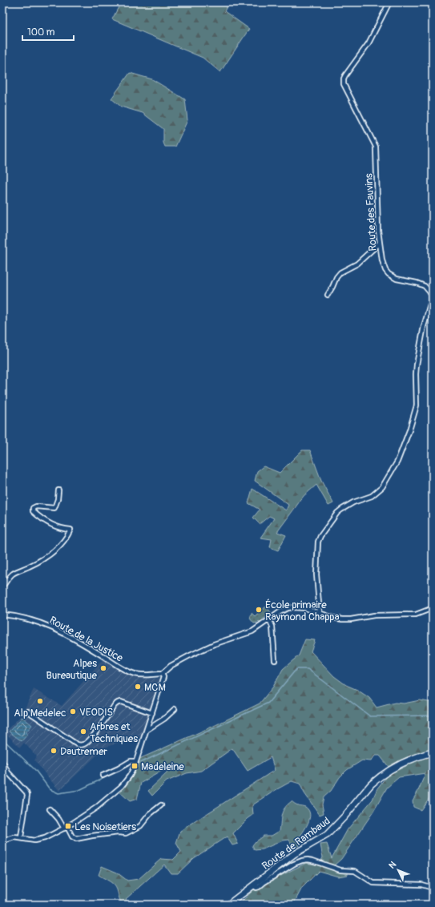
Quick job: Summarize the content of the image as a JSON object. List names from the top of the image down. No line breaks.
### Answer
{"streets":{"street":["Route des Fauvins","Route de la Justice","Route de Rambaud"]},"places":{"other":["École primaire Raymond Chappa","Alpes Bureautique","MCM","Alp Medelec","VEODIS","Arbres et Techniques","Dautremer"],"transit":["Madeleine","Les Noisetiers"]},"scale_bar":"100 m","north":"top left"}
